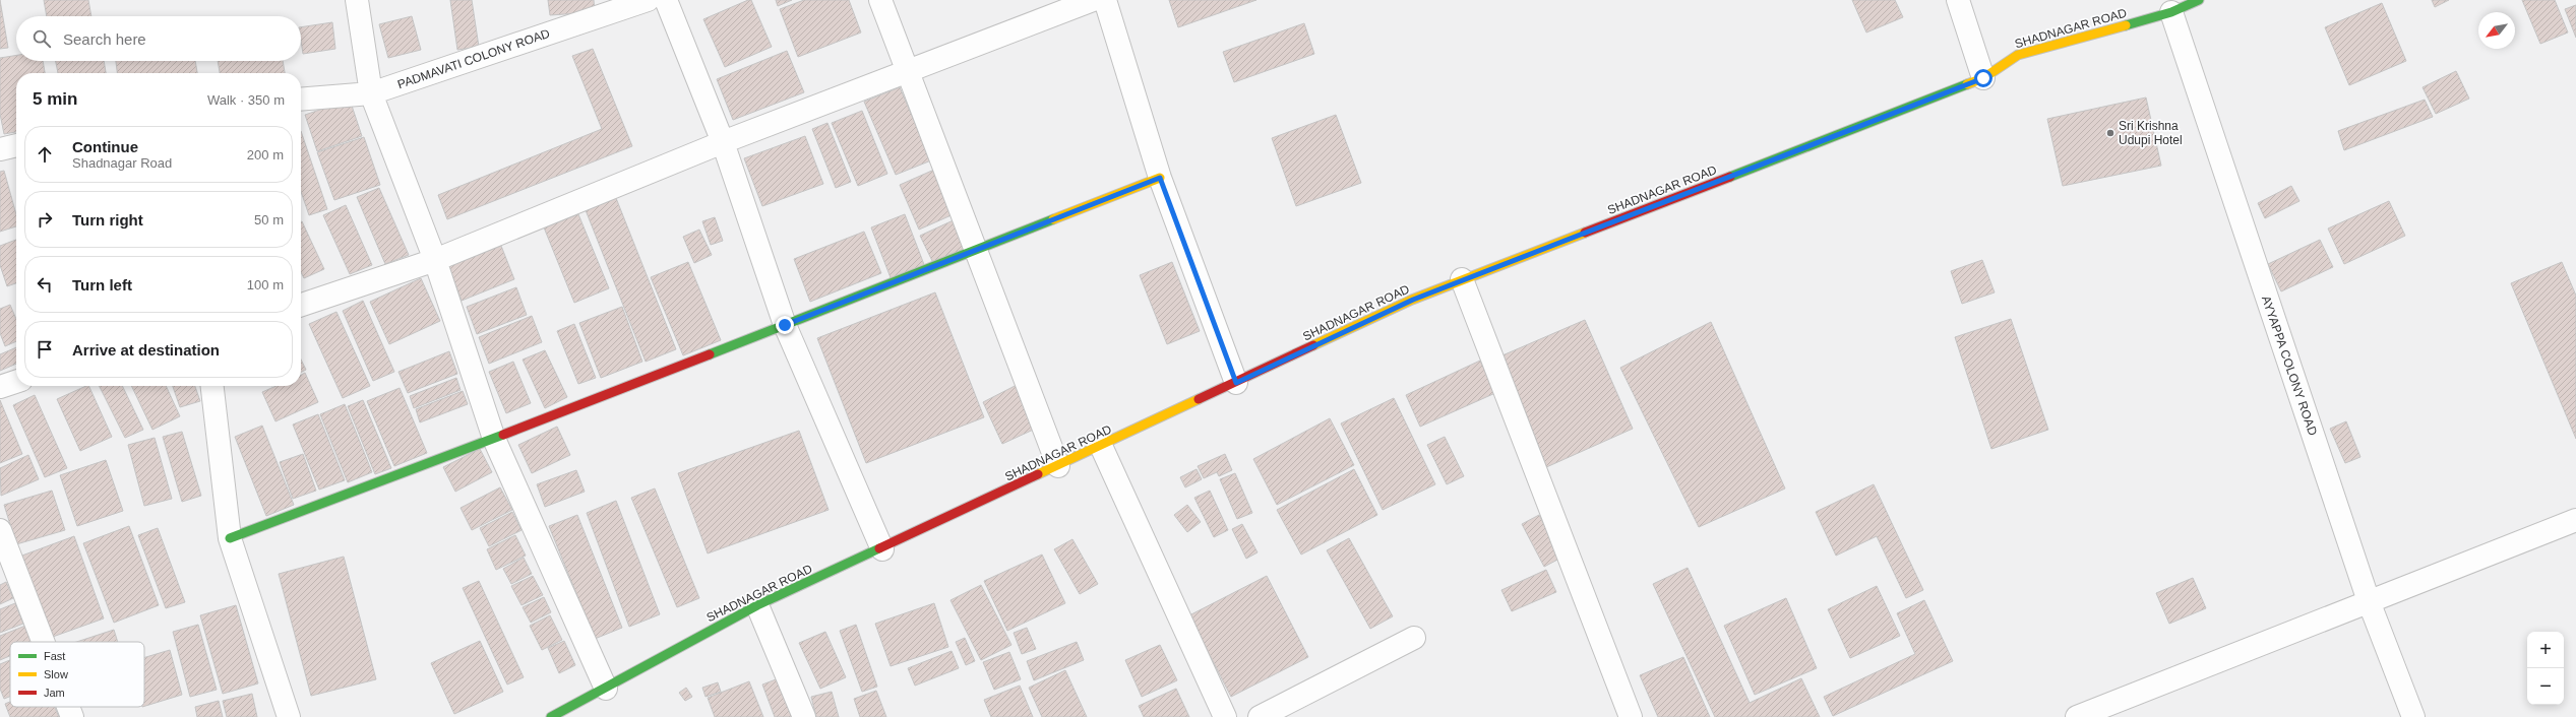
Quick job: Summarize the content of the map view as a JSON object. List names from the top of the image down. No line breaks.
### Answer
{"streets":{"main road":["SHADNAGAR ROAD"],"street":["PADMAVATI COLONY ROAD","AYYAPPA COLONY ROAD"]},"crossings":[["SHADNAGAR ROAD","AYYAPPA COLONY ROAD"]],"places":["Sri Krishna Udupi Hotel"],"legend":["Fast","Slow","Jam"],"north":"bottom left","page":{"search":"Search here","heading":["5 min","Walk · 350 m"],"list":[["Continue","Shadnagar Road","200 m"],["Turn right","50 m"],["Turn left","100 m"],"Arrive at destination"],"map_buttons":["+","−"]}}
